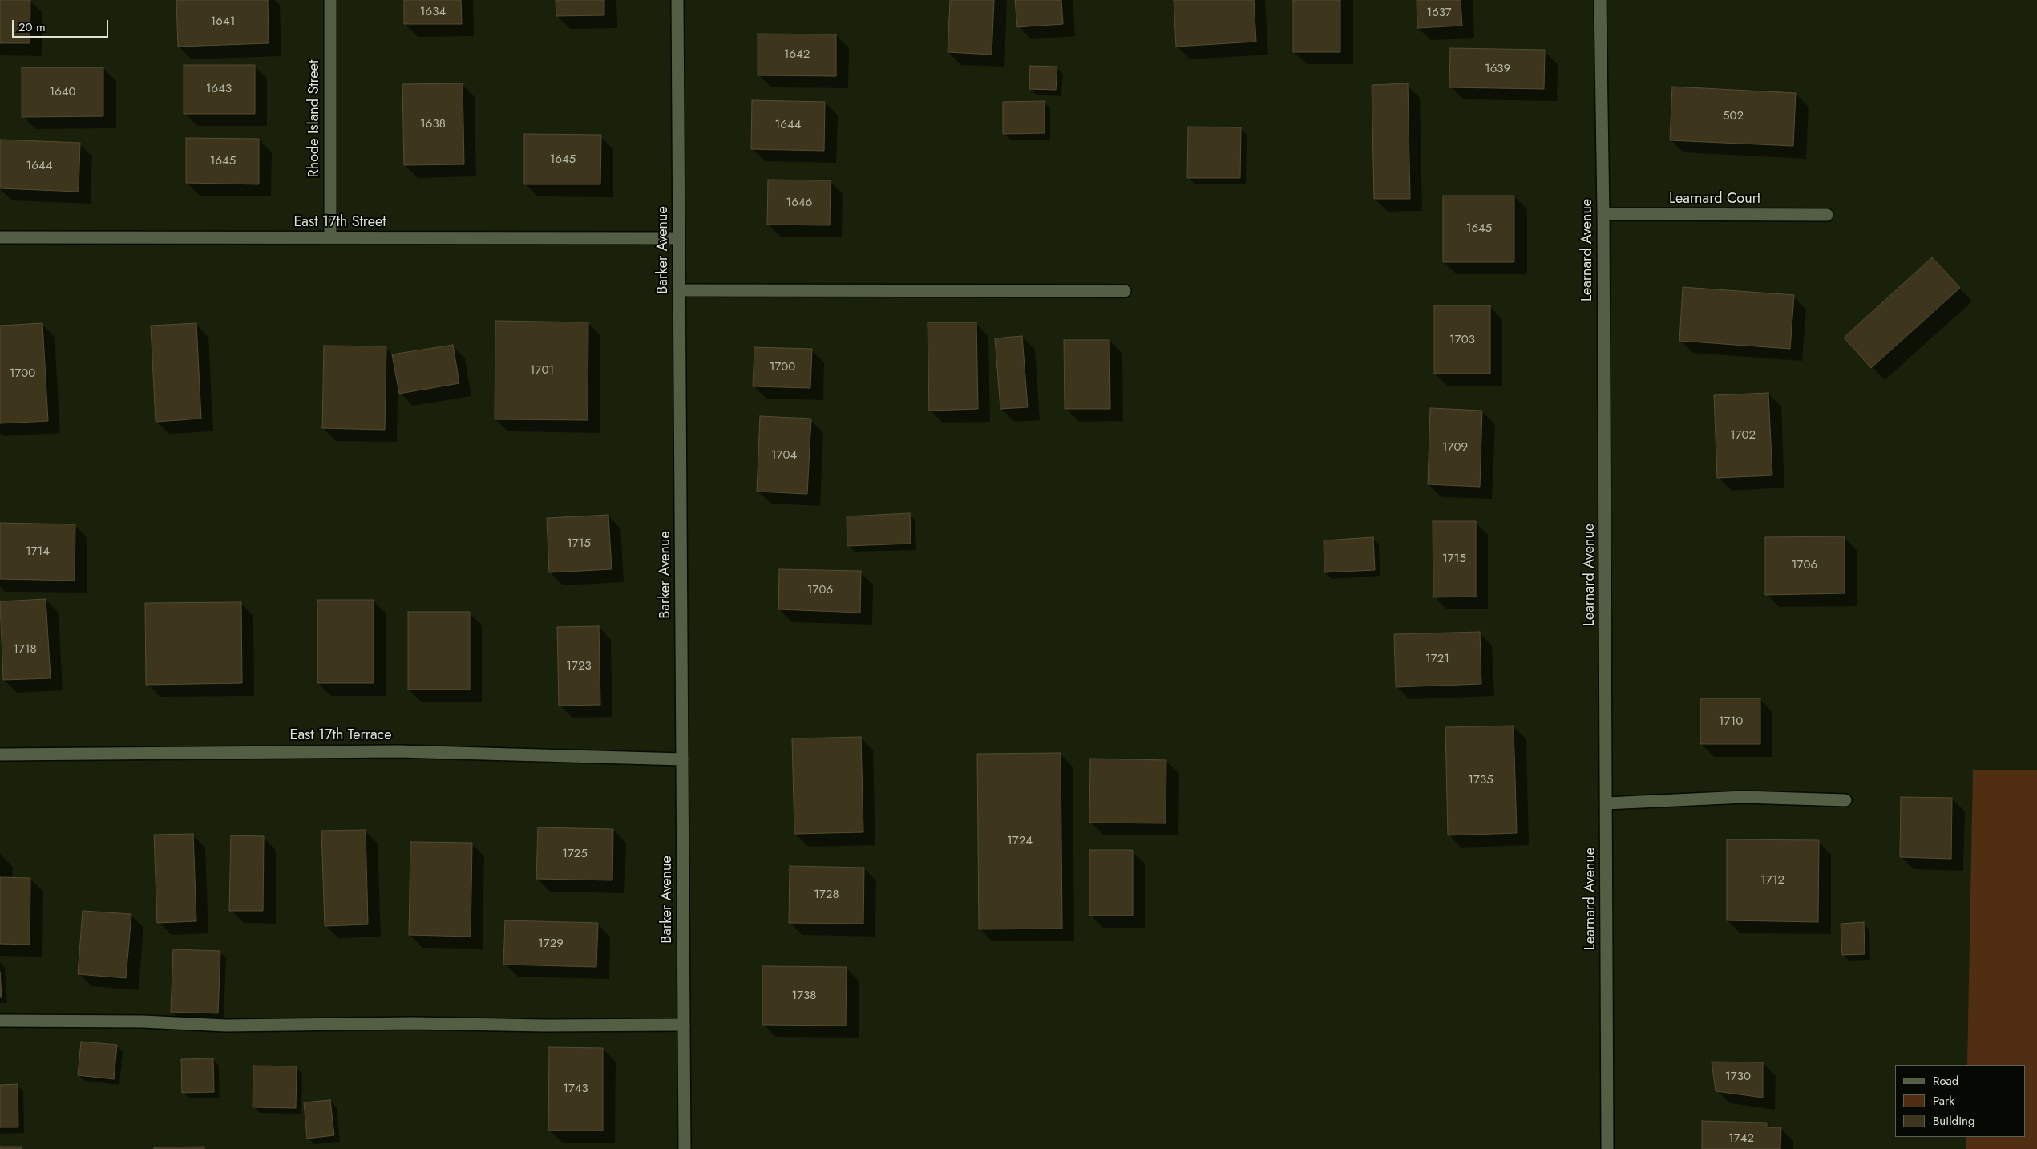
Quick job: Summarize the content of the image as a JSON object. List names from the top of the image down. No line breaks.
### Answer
{"streets":{"street":["Rhode Island Street","Learnard Court","East 17th Street","Barker Avenue","Learnard Avenue","East 17th Terrace"]},"crossings":[["Rhode Island Street","East 17th Street"],["Learnard Court","Learnard Avenue"],["East 17th Street","Barker Avenue"],["Barker Avenue","East 17th Terrace"]],"house_numbers":["1634","1637","1641","1642","1639","1643","1640","502","1638","1644","1645","1645","1644","1646","1645","1703","1700","1701","1700","1702","1709","1704","1715","1714","1715","1706","1706","1718","1721","1723","1710","1735","1724","1725","1712","1728","1729","1738","1730","1743","1742"],"legend":["Road","Park","Building"],"scale_bar":"20 m"}
